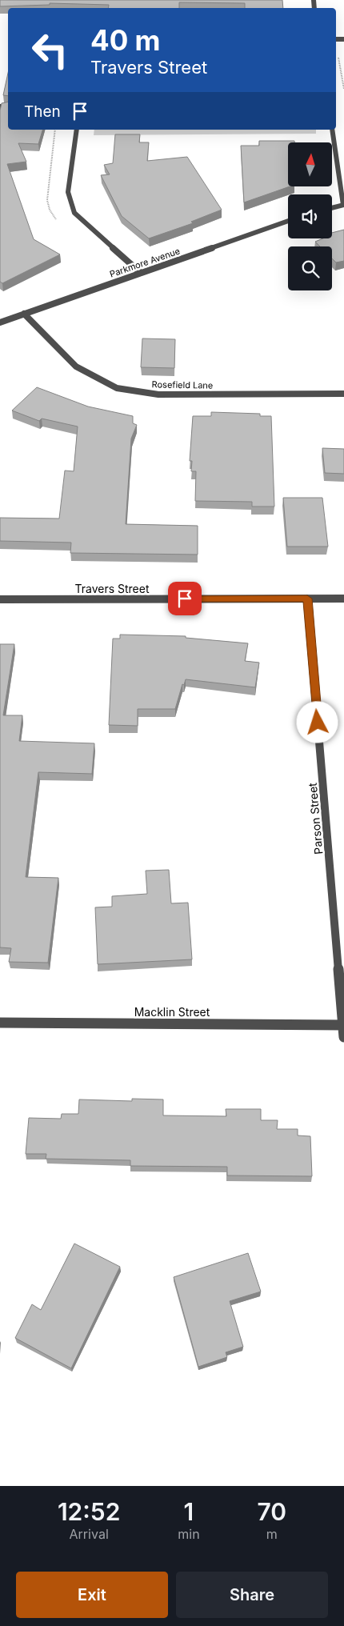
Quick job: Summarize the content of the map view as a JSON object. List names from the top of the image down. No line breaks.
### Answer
{"streets":{"street":["Parkmore Avenue","Rosefield Lane","Travers Street","Parson Street","Macklin Street"]},"crossings":[["Parkmore Avenue","Rosefield Lane"],["Travers Street","Parson Street"],["Parson Street","Macklin Street"]],"north":"top","page":{"turn":["40 m","Travers Street"],"then":"Then","eta":["12:52","Arrival","1","min","70","m"],"buttons":["Exit","Share"]}}
